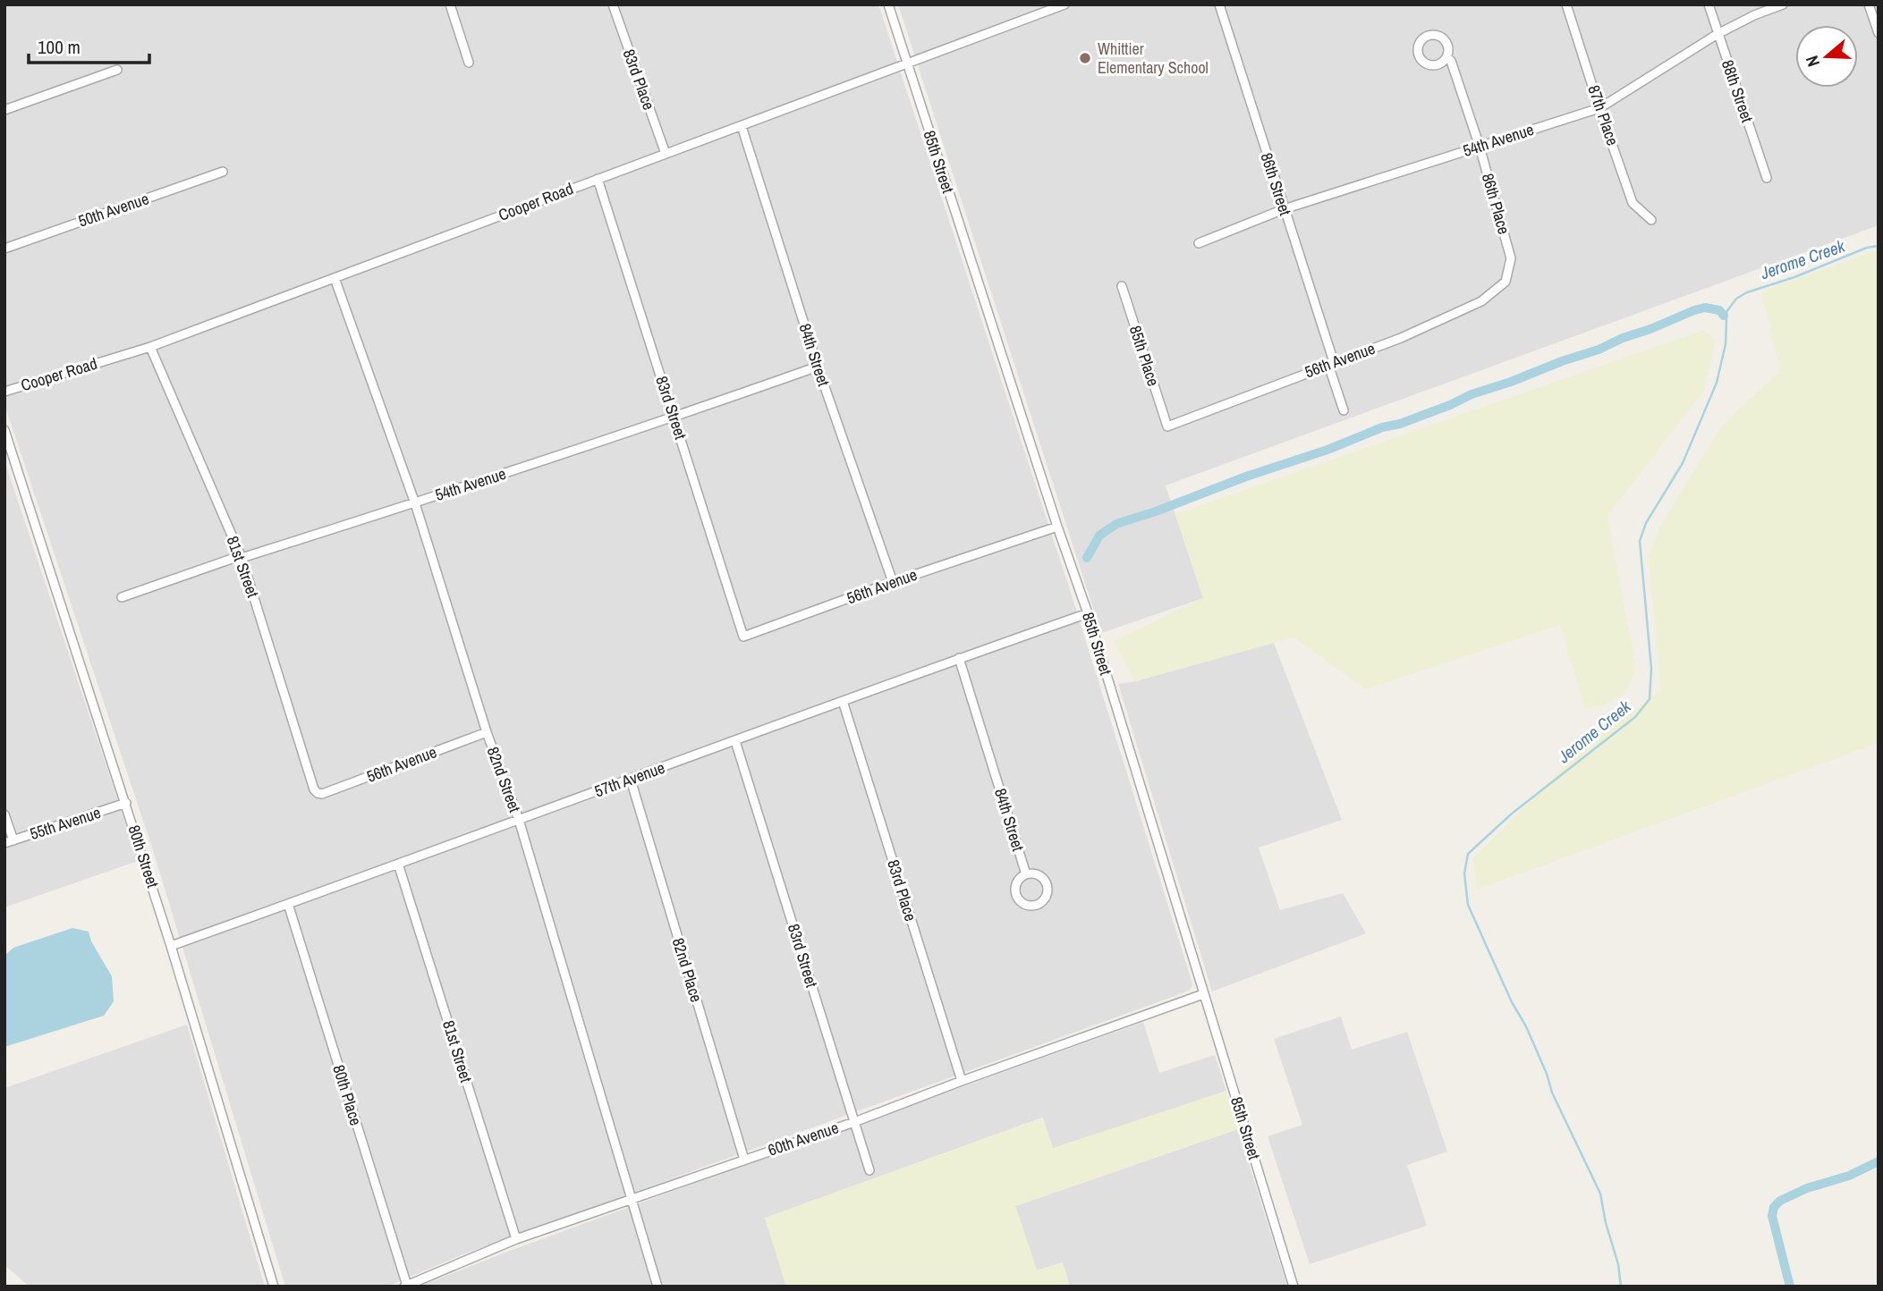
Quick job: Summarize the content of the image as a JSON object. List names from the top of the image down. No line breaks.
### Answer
{"streets":{"street":["83rd Place","88th Street","87th Place","54th Avenue","85th Street","86th Street","Cooper Road","86th Place","50th Avenue","84th Street","85th Place","56th Avenue","83rd Street","81st Street","82nd Street","57th Avenue","55th Avenue","80th Street","82nd Place","80th Place","60th Avenue"]},"crossings":[["83rd Place","Cooper Road"],["83rd Place","57th Avenue"],["83rd Place","60th Avenue"],["88th Street","54th Avenue"],["87th Place","54th Avenue"],["54th Avenue","86th Street"],["54th Avenue","86th Place"],["54th Avenue","84th Street"],["54th Avenue","83rd Street"],["54th Avenue","81st Street"],["54th Avenue","82nd Street"],["85th Street","Cooper Road"],["85th Street","56th Avenue"],["85th Street","57th Avenue"],["85th Street","60th Avenue"],["86th Street","56th Avenue"],["Cooper Road","84th Street"],["Cooper Road","83rd Street"],["Cooper Road","81st Street"],["Cooper Road","82nd Street"],["86th Place","56th Avenue"],["84th Street","56th Avenue"],["84th Street","57th Avenue"],["85th Place","56th Avenue"],["56th Avenue","83rd Street"],["56th Avenue","81st Street"],["56th Avenue","82nd Street"],["83rd Street","57th Avenue"],["83rd Street","60th Avenue"],["81st Street","57th Avenue"],["81st Street","60th Avenue"],["82nd Street","57th Avenue"],["82nd Street","60th Avenue"],["57th Avenue","80th Street"],["57th Avenue","82nd Place"],["57th Avenue","80th Place"],["55th Avenue","80th Street"],["82nd Place","60th Avenue"],["80th Place","60th Avenue"]],"water":["Jerome Creek"],"places":["Whittier Elementary School"],"scale_bar":"100 m","north":"left"}
